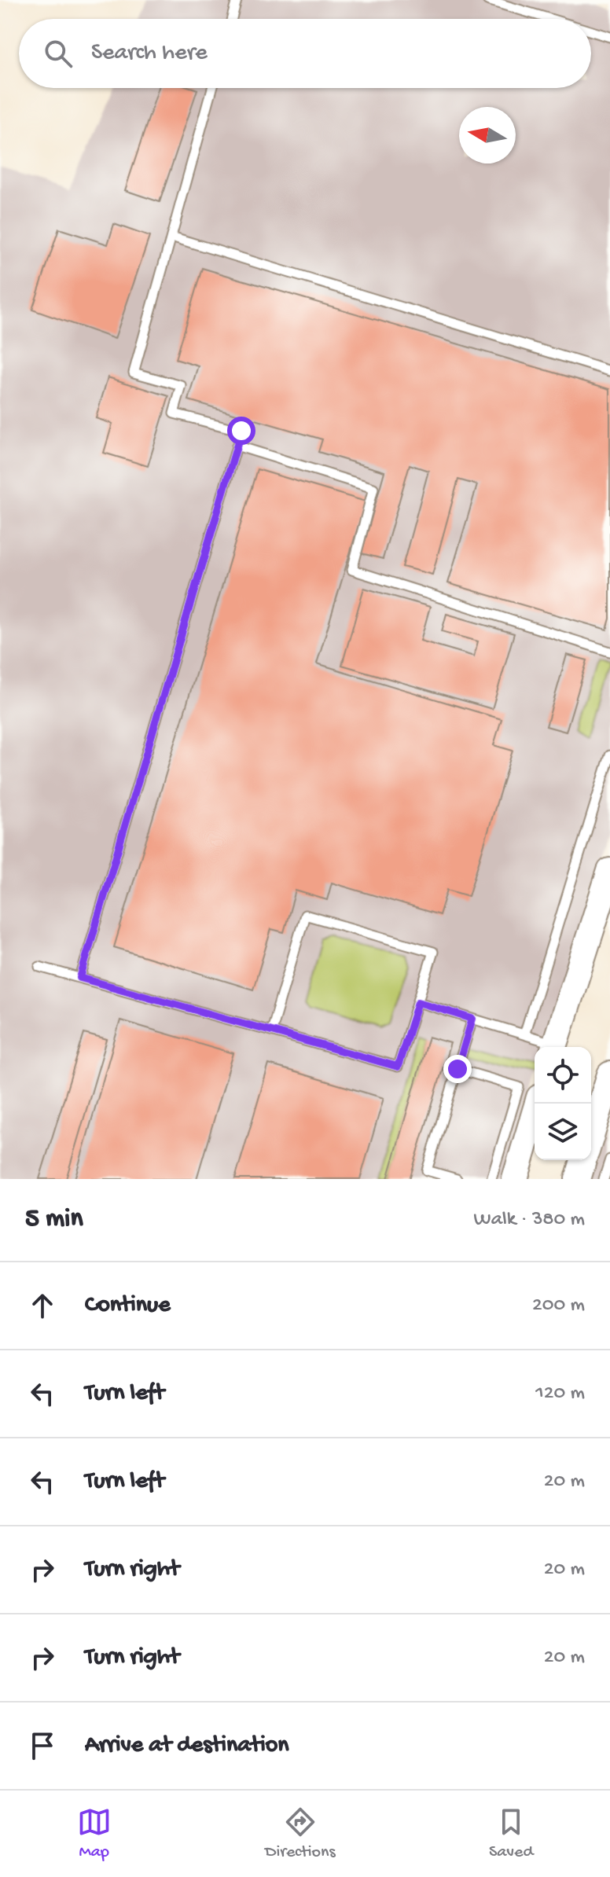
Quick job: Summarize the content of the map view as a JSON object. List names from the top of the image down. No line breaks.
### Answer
{"north":"left","page":{"search":"Search here","heading":["5 min","Walk · 380 m"],"list":[["Continue","200 m"],["Turn left","120 m"],["Turn left","20 m"],["Turn right","20 m"],["Turn right","20 m"],"Arrive at destination"],"nav":["Map","Directions","Saved"]}}
